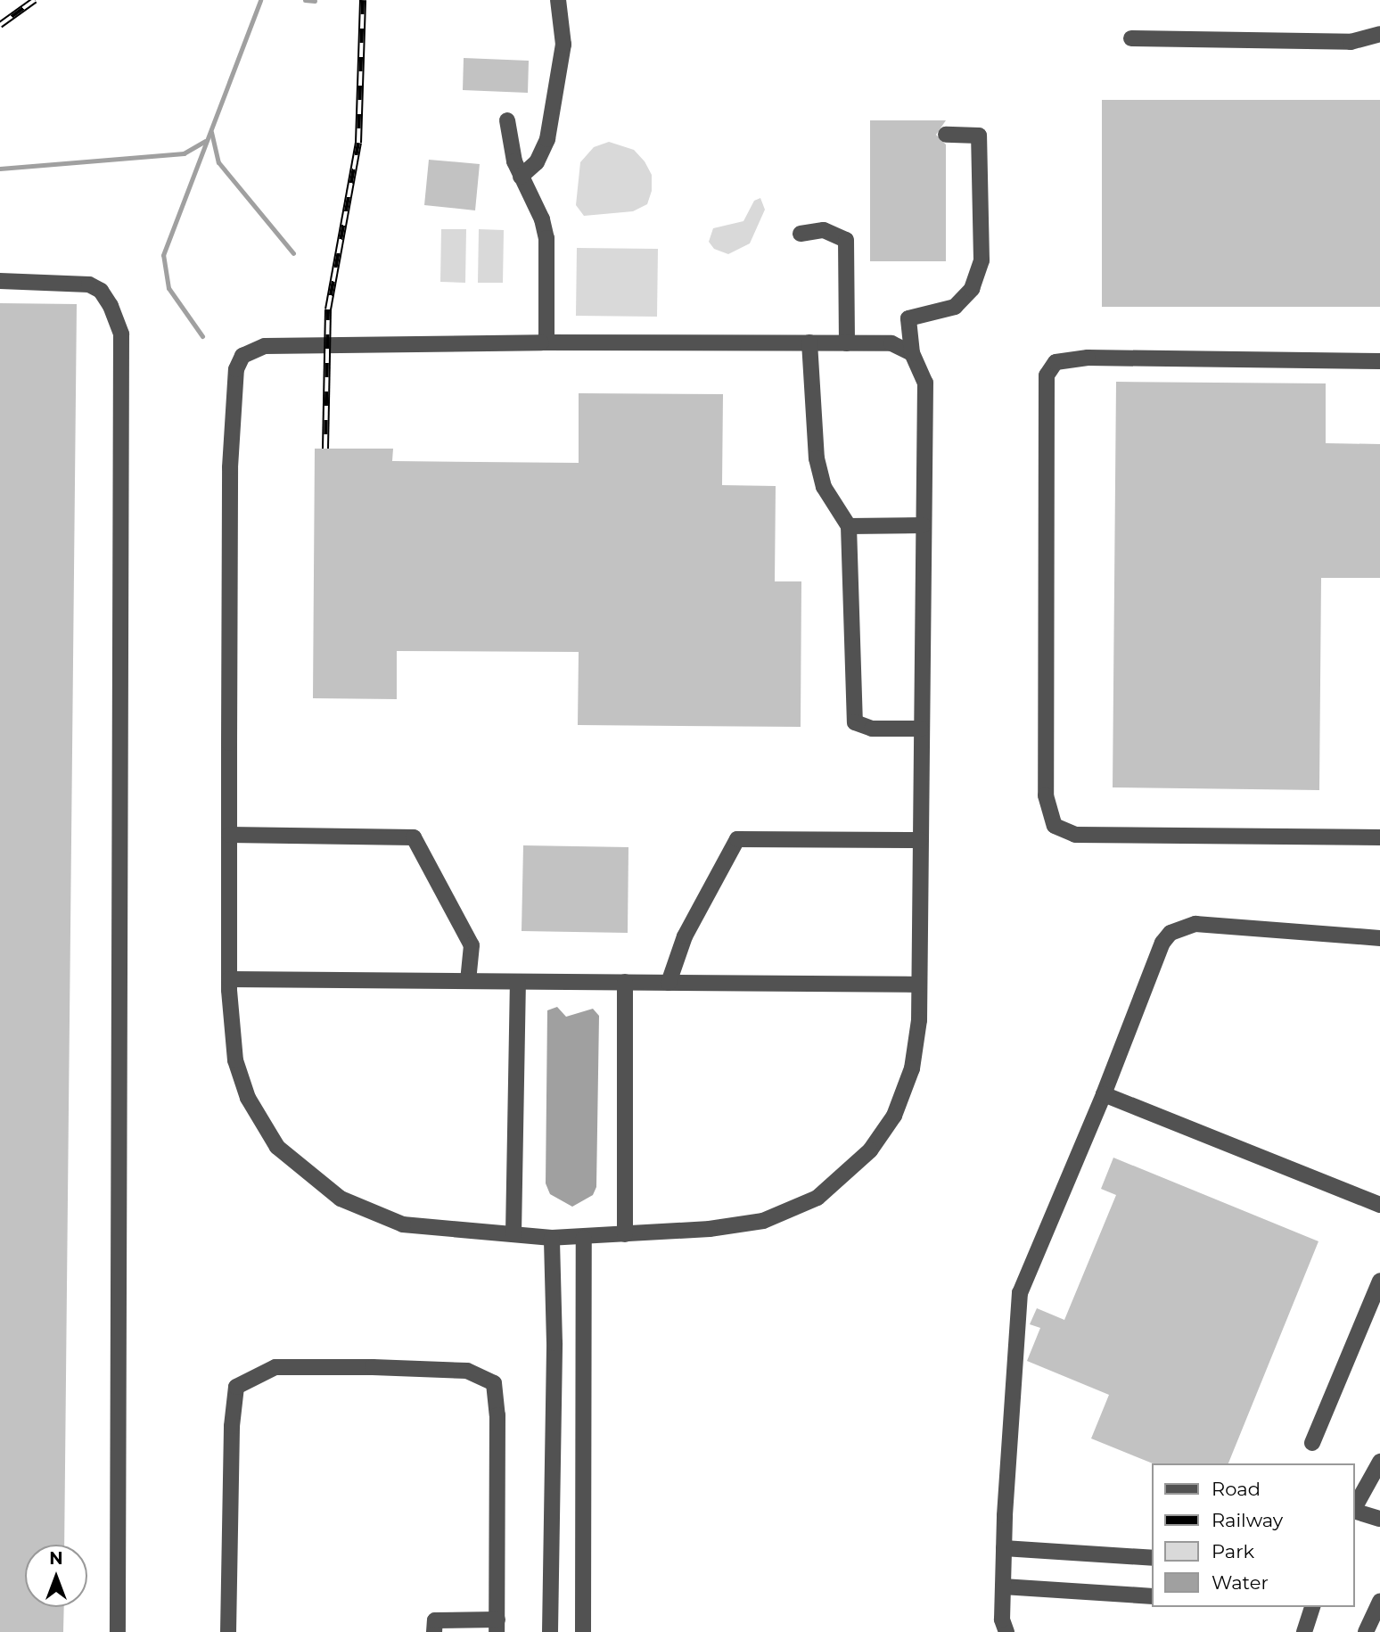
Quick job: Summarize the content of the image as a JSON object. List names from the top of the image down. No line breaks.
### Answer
{"legend":["Road","Railway","Park","Water"],"north":"top"}
